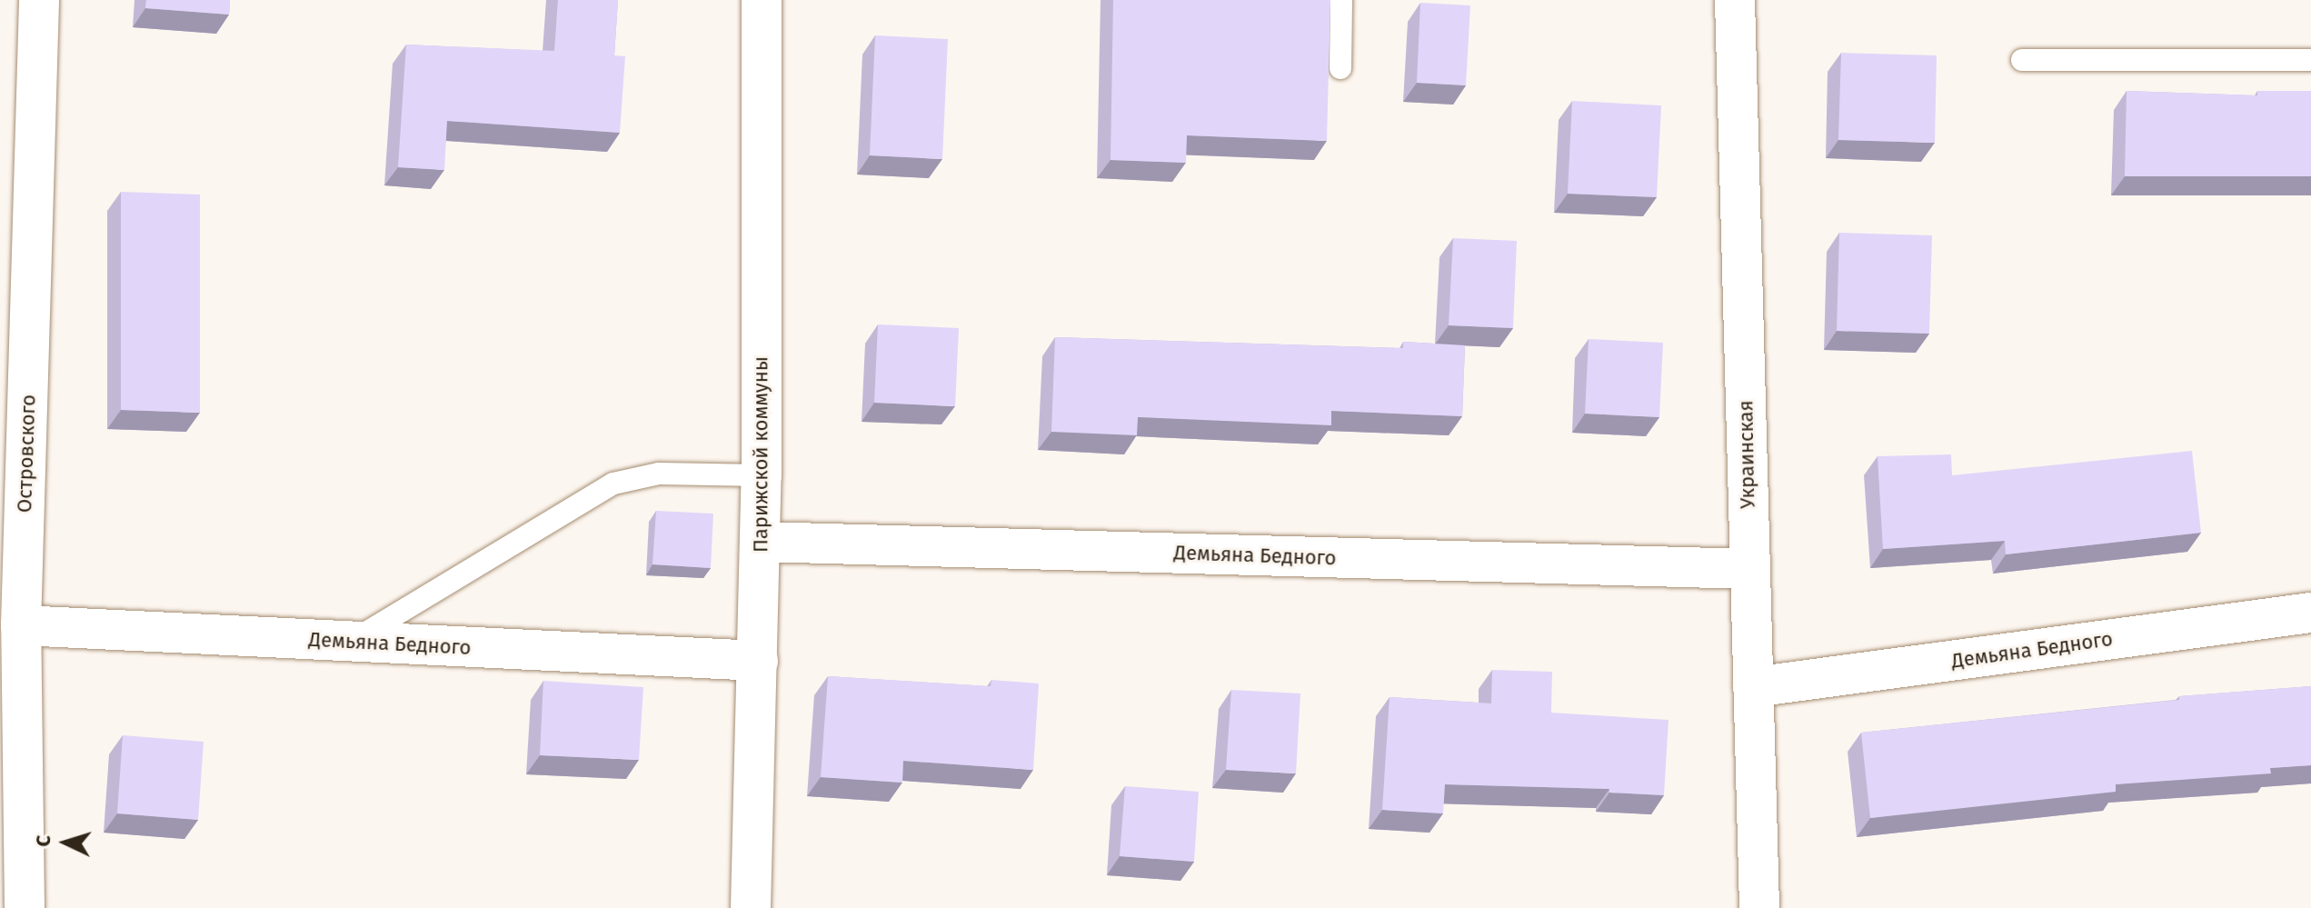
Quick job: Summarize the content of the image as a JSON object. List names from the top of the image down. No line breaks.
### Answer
{"streets":{"street":["Островского","Парижской коммуны","Украинская","Демьяна Бедного"]},"crossings":[["Островского","Демьяна Бедного"],["Парижской коммуны","Демьяна Бедного"],["Украинская","Демьяна Бедного"]],"north":"left"}
